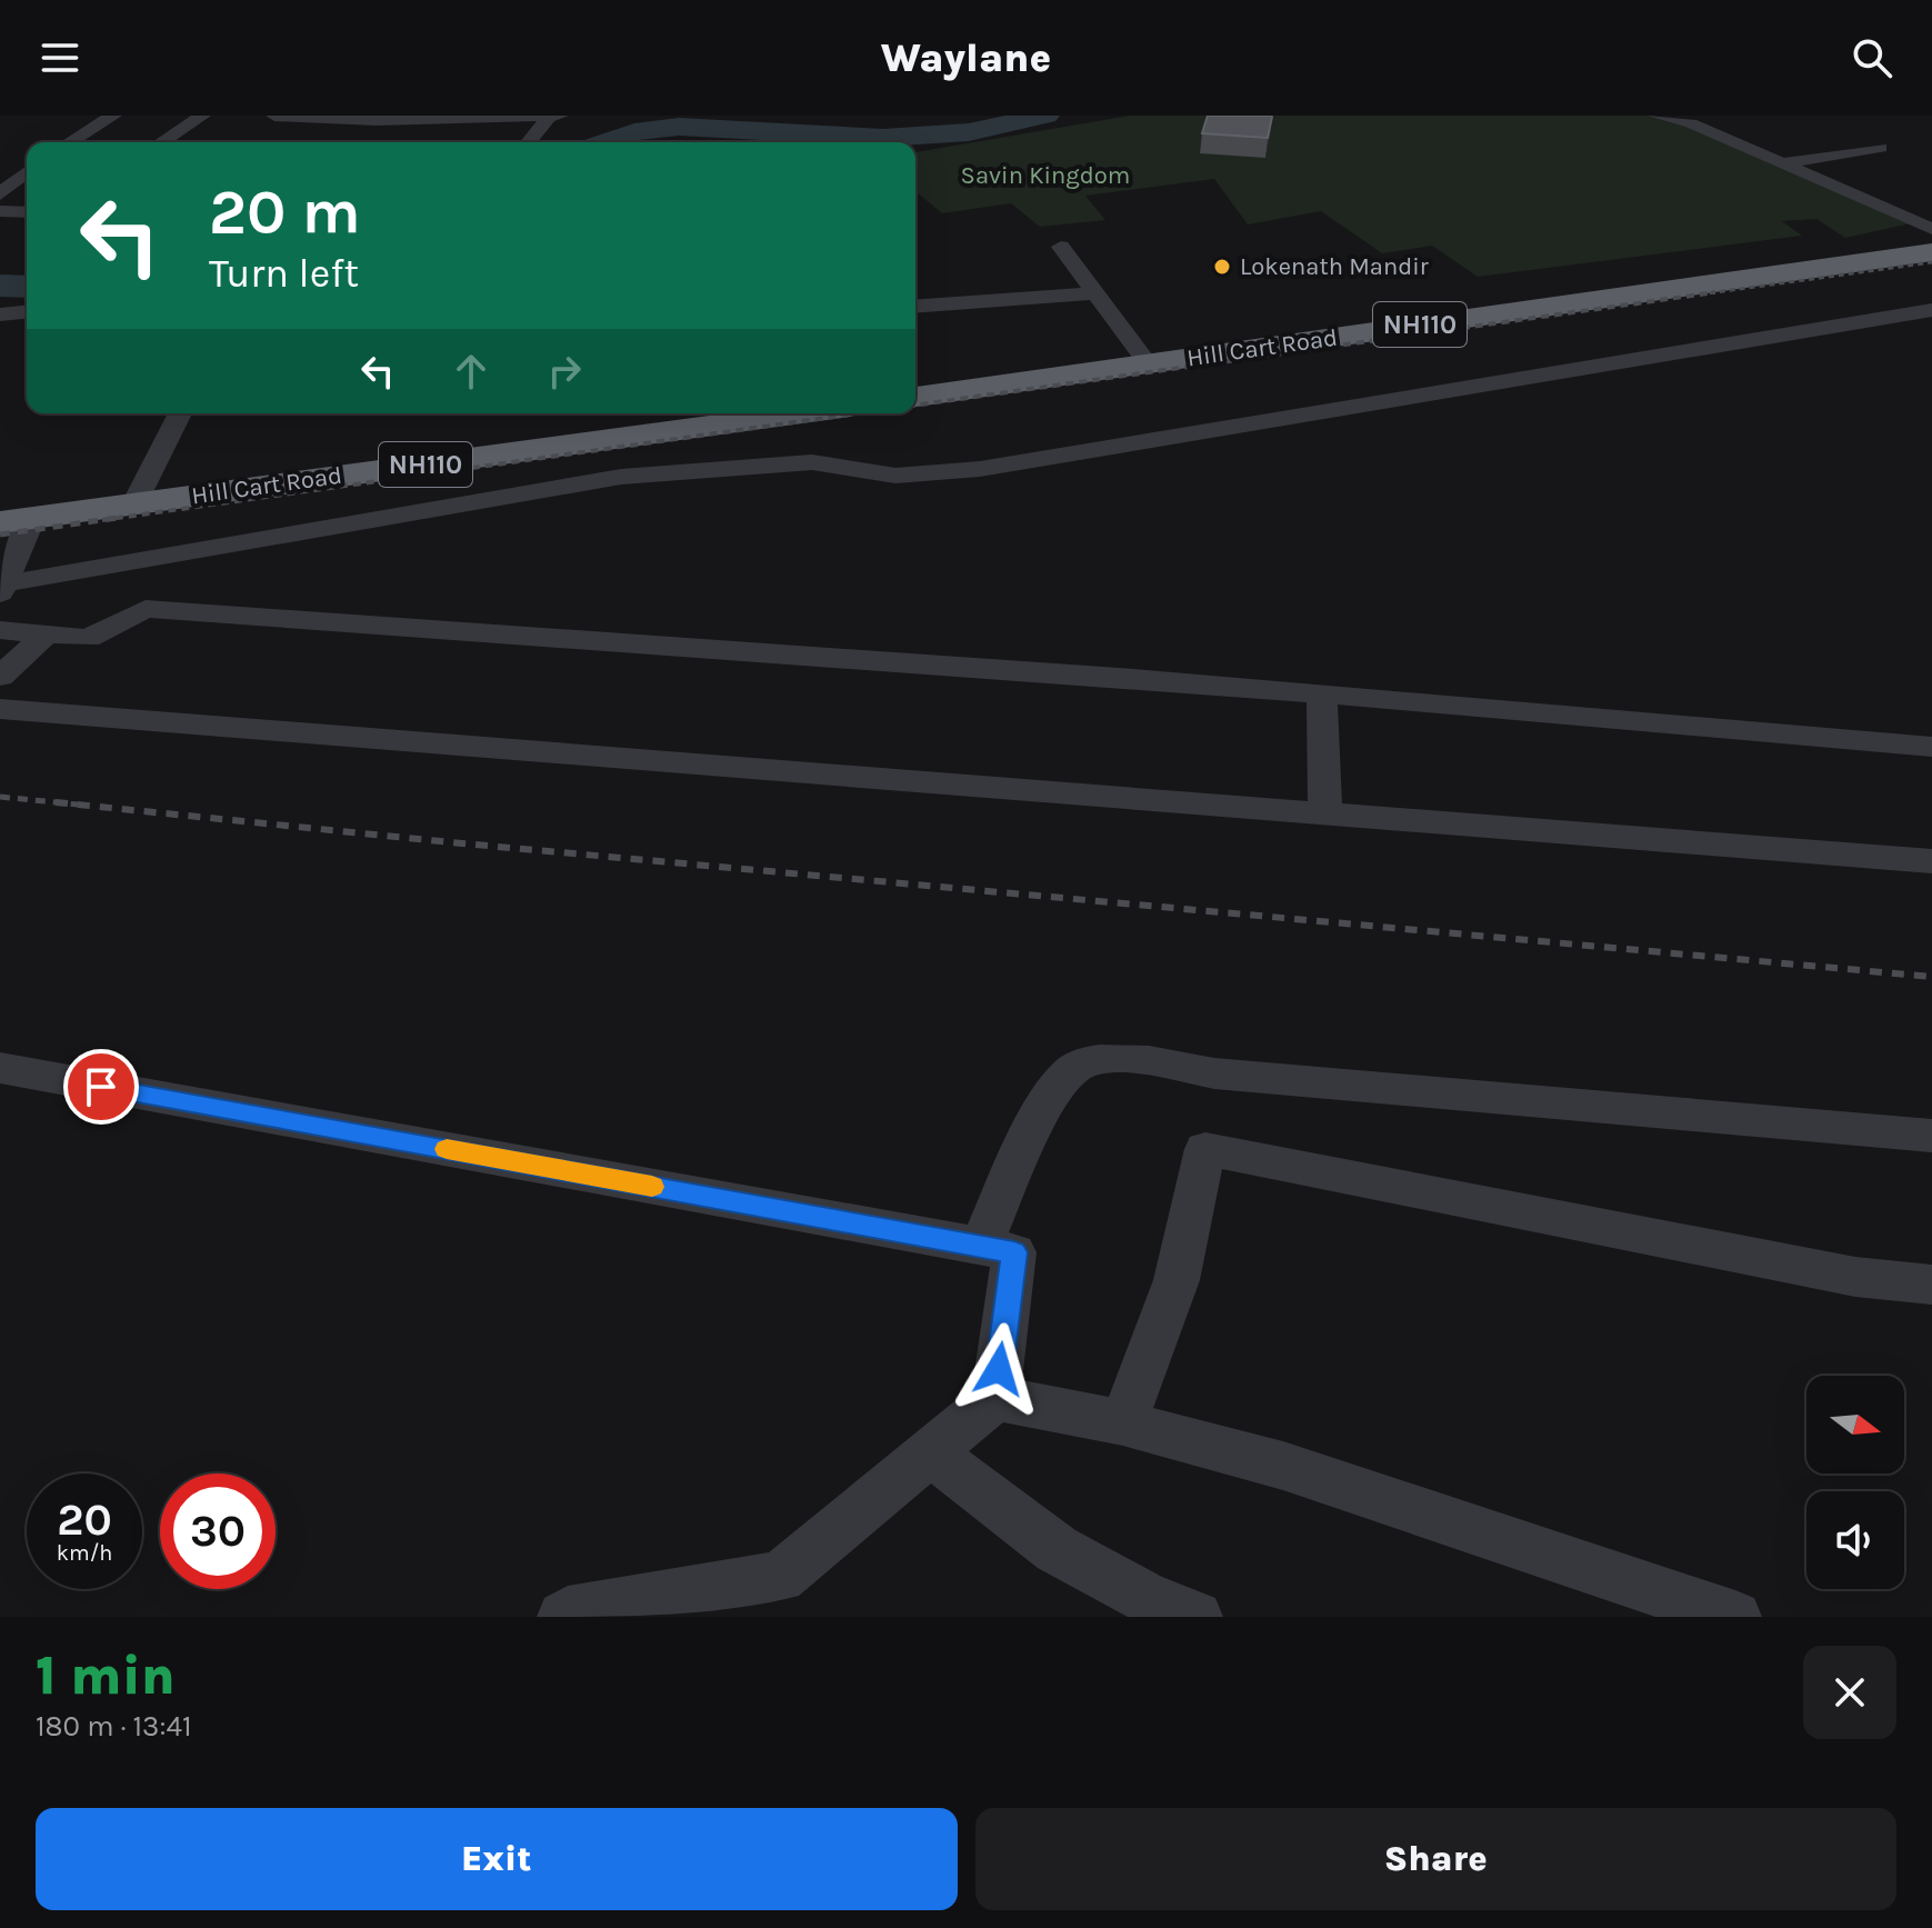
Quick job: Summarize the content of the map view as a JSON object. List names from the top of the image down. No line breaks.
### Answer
{"streets":{"highway":["NH110","Hill Cart Road"]},"parks":["Savin Kingdom"],"places":["Lokenath Mandir"],"north":"right","page":{"header":"Waylane","turn":["20 m","Turn left"],"speed":"20 km/h","limit":"30","heading":["1 min","180 m · 13:41"],"buttons":["Exit","Share"]}}
